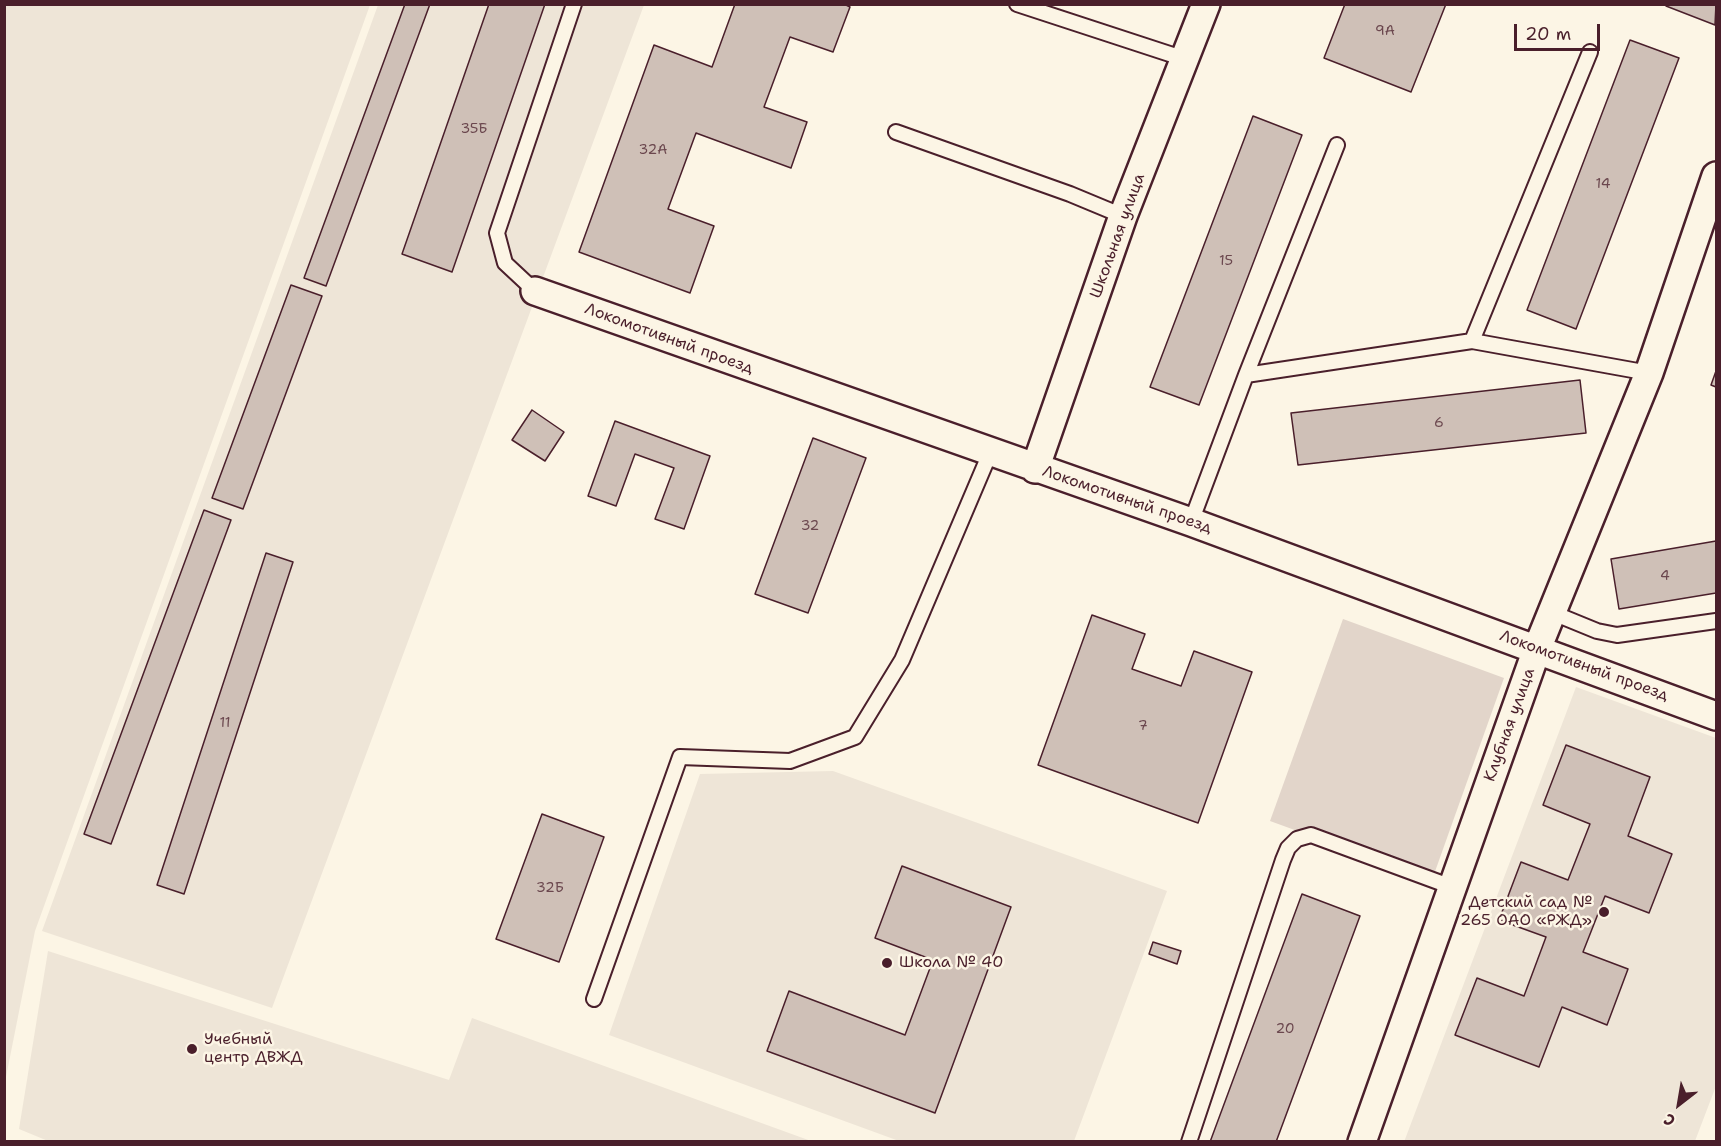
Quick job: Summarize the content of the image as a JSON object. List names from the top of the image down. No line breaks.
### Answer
{"streets":{"street":["Школьная улица","Локомотивный проезд","Клубная улица"]},"crossings":[["Школьная улица","Локомотивный проезд"],["Локомотивный проезд","Клубная улица"]],"places":["Детский сад № 265 ОАО «РЖД»","Школа № 40","Учебный центр ДВЖД"],"house_numbers":["9А","35Б","32А","14","15","6","32","4","11","7","32Б","20"],"scale_bar":"20 m","north":"bottom left"}
